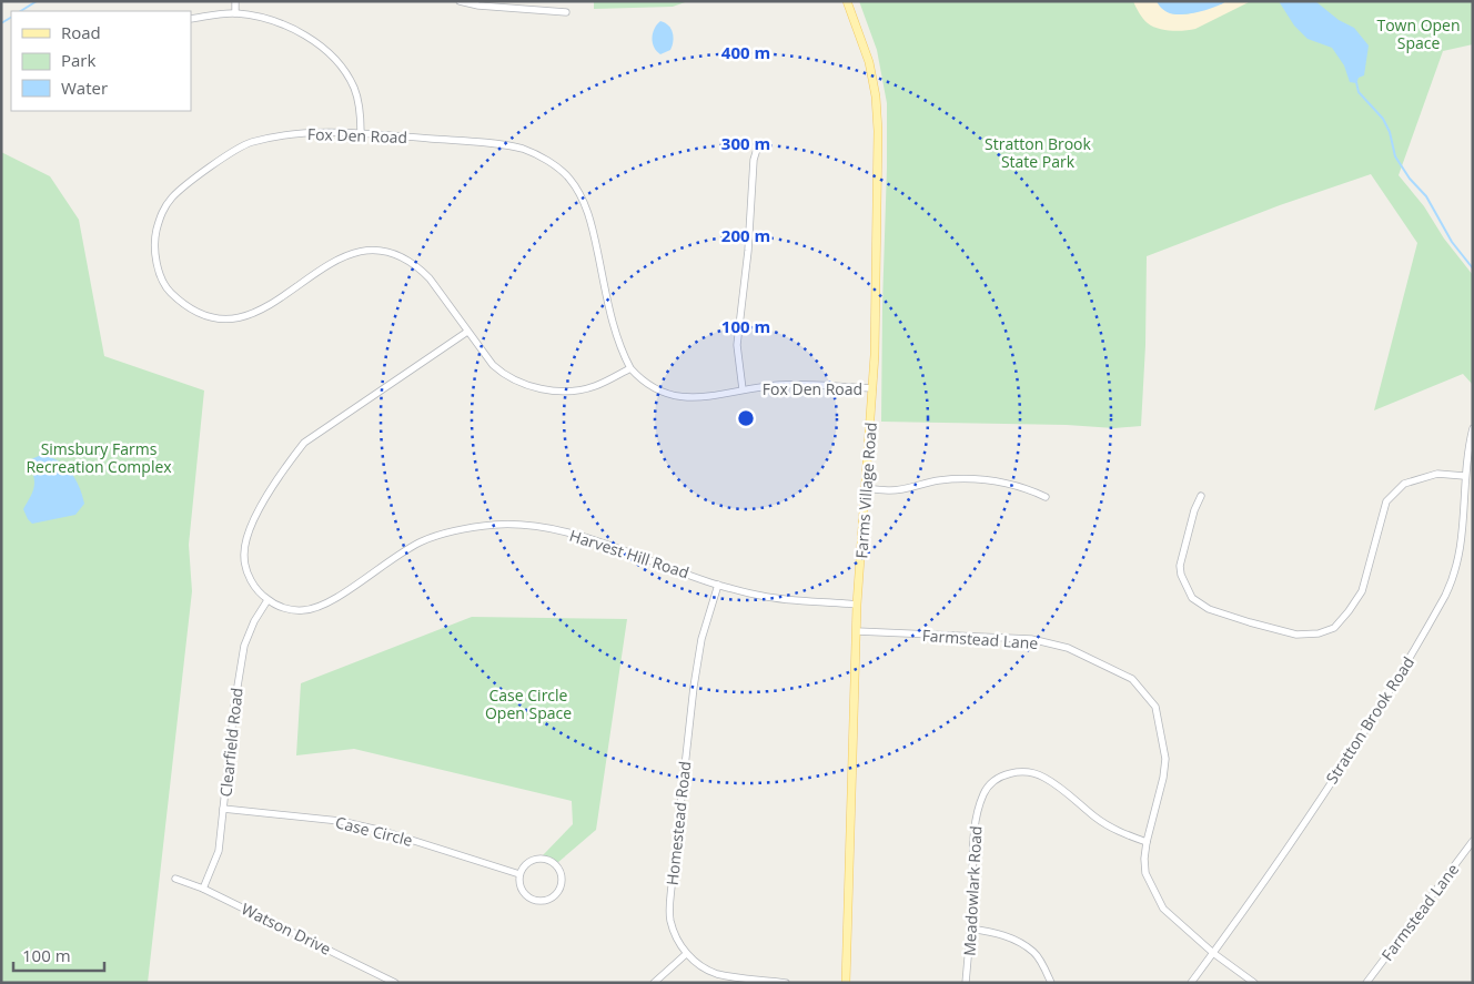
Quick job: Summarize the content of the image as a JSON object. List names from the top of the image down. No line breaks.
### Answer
{"streets":{"main road":["Farms Village Road"],"street":["Fox Den Road","Harvest Hill Road","Farmstead Lane","Stratton Brook Road","Clearfield Road","Homestead Road","Case Circle","Meadowlark Road","Watson Drive"]},"crossings":[["Fox Den Road","Farms Village Road"],["Fox Den Road","Harvest Hill Road"],["Farms Village Road","Harvest Hill Road"],["Farms Village Road","Farmstead Lane"],["Harvest Hill Road","Clearfield Road"],["Harvest Hill Road","Homestead Road"],["Farmstead Lane","Stratton Brook Road"],["Farmstead Lane","Meadowlark Road"],["Clearfield Road","Case Circle"],["Clearfield Road","Watson Drive"]],"parks":["Town Open Space","Stratton Brook State Park","Simsbury Farms Recreation Complex","Case Circle Open Space"],"legend":["Road","Park","Water"],"scale_bar":"100 m","rings":["400 m","300 m","200 m","100 m"]}
